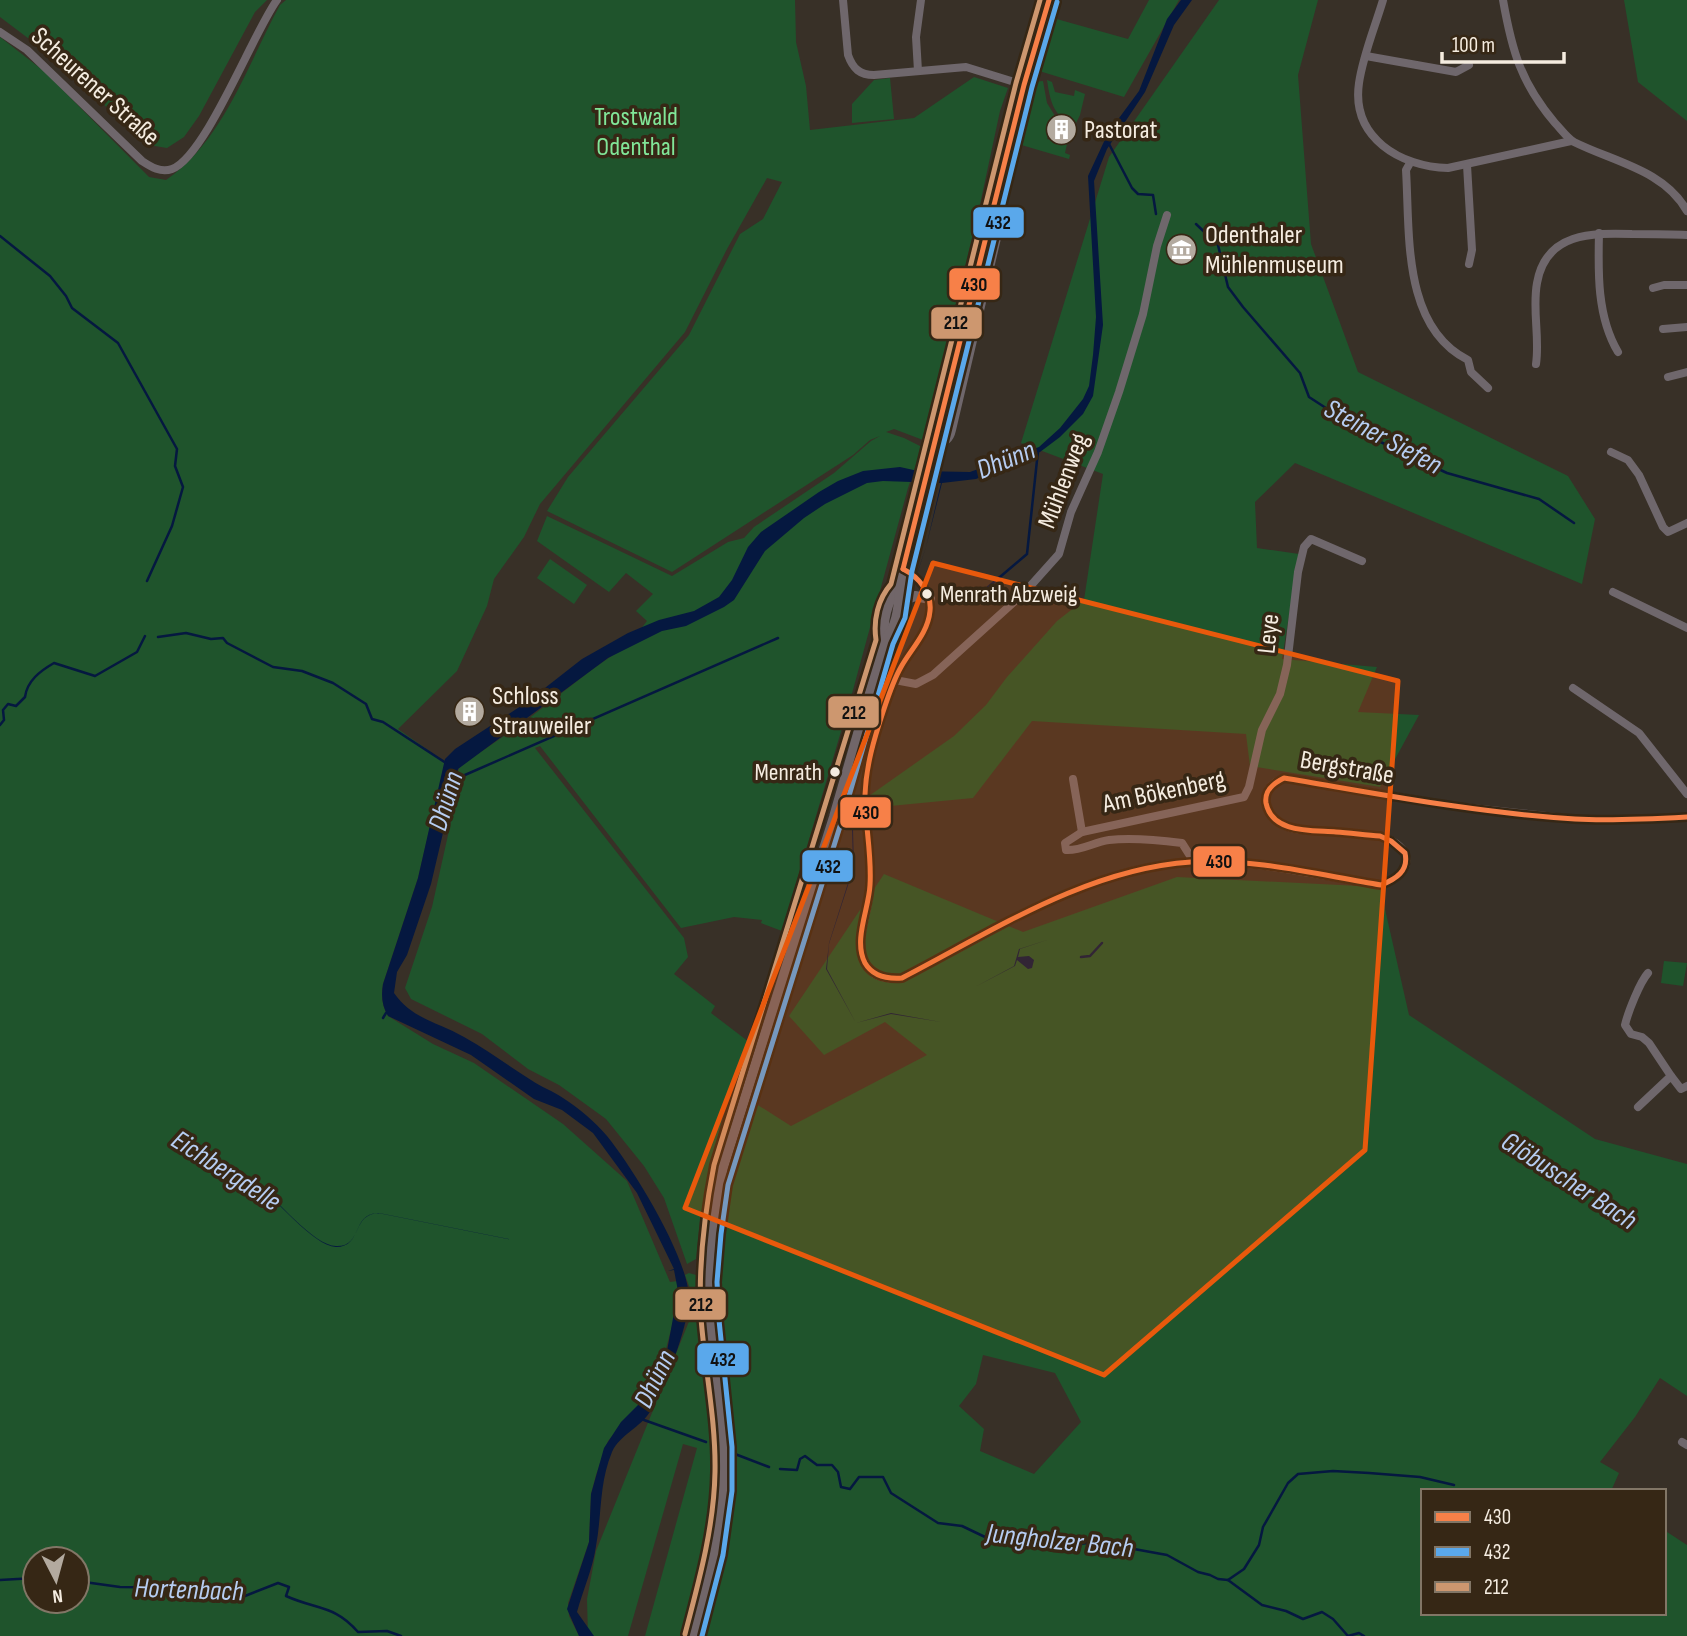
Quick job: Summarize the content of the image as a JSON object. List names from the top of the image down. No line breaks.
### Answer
{"streets":{"street":["Scheurener Straße","Mühlenweg","Leye","Bergstraße","Am Bökenberg"]},"crossings":[["Mühlenweg","Bergstraße"],["Leye","Am Bökenberg"],["Bergstraße","Am Bökenberg"]],"water":["Steiner Siefen","Dhünn","Eichbergdelle","Glöbuscher Bach","Jungholzer Bach","Hortenbach"],"parks":["Trostwald Odenthal"],"places":{"building":["Pastorat","Schloss Strauweiler"],"museum":["Odenthaler Mühlenmuseum"],"other":["Menrath Abzweig","Menrath"]},"lines":["transit line 430","transit line 212","transit line 432"],"legend":["430","432","212"],"scale_bar":"100 m","north":"bottom"}
